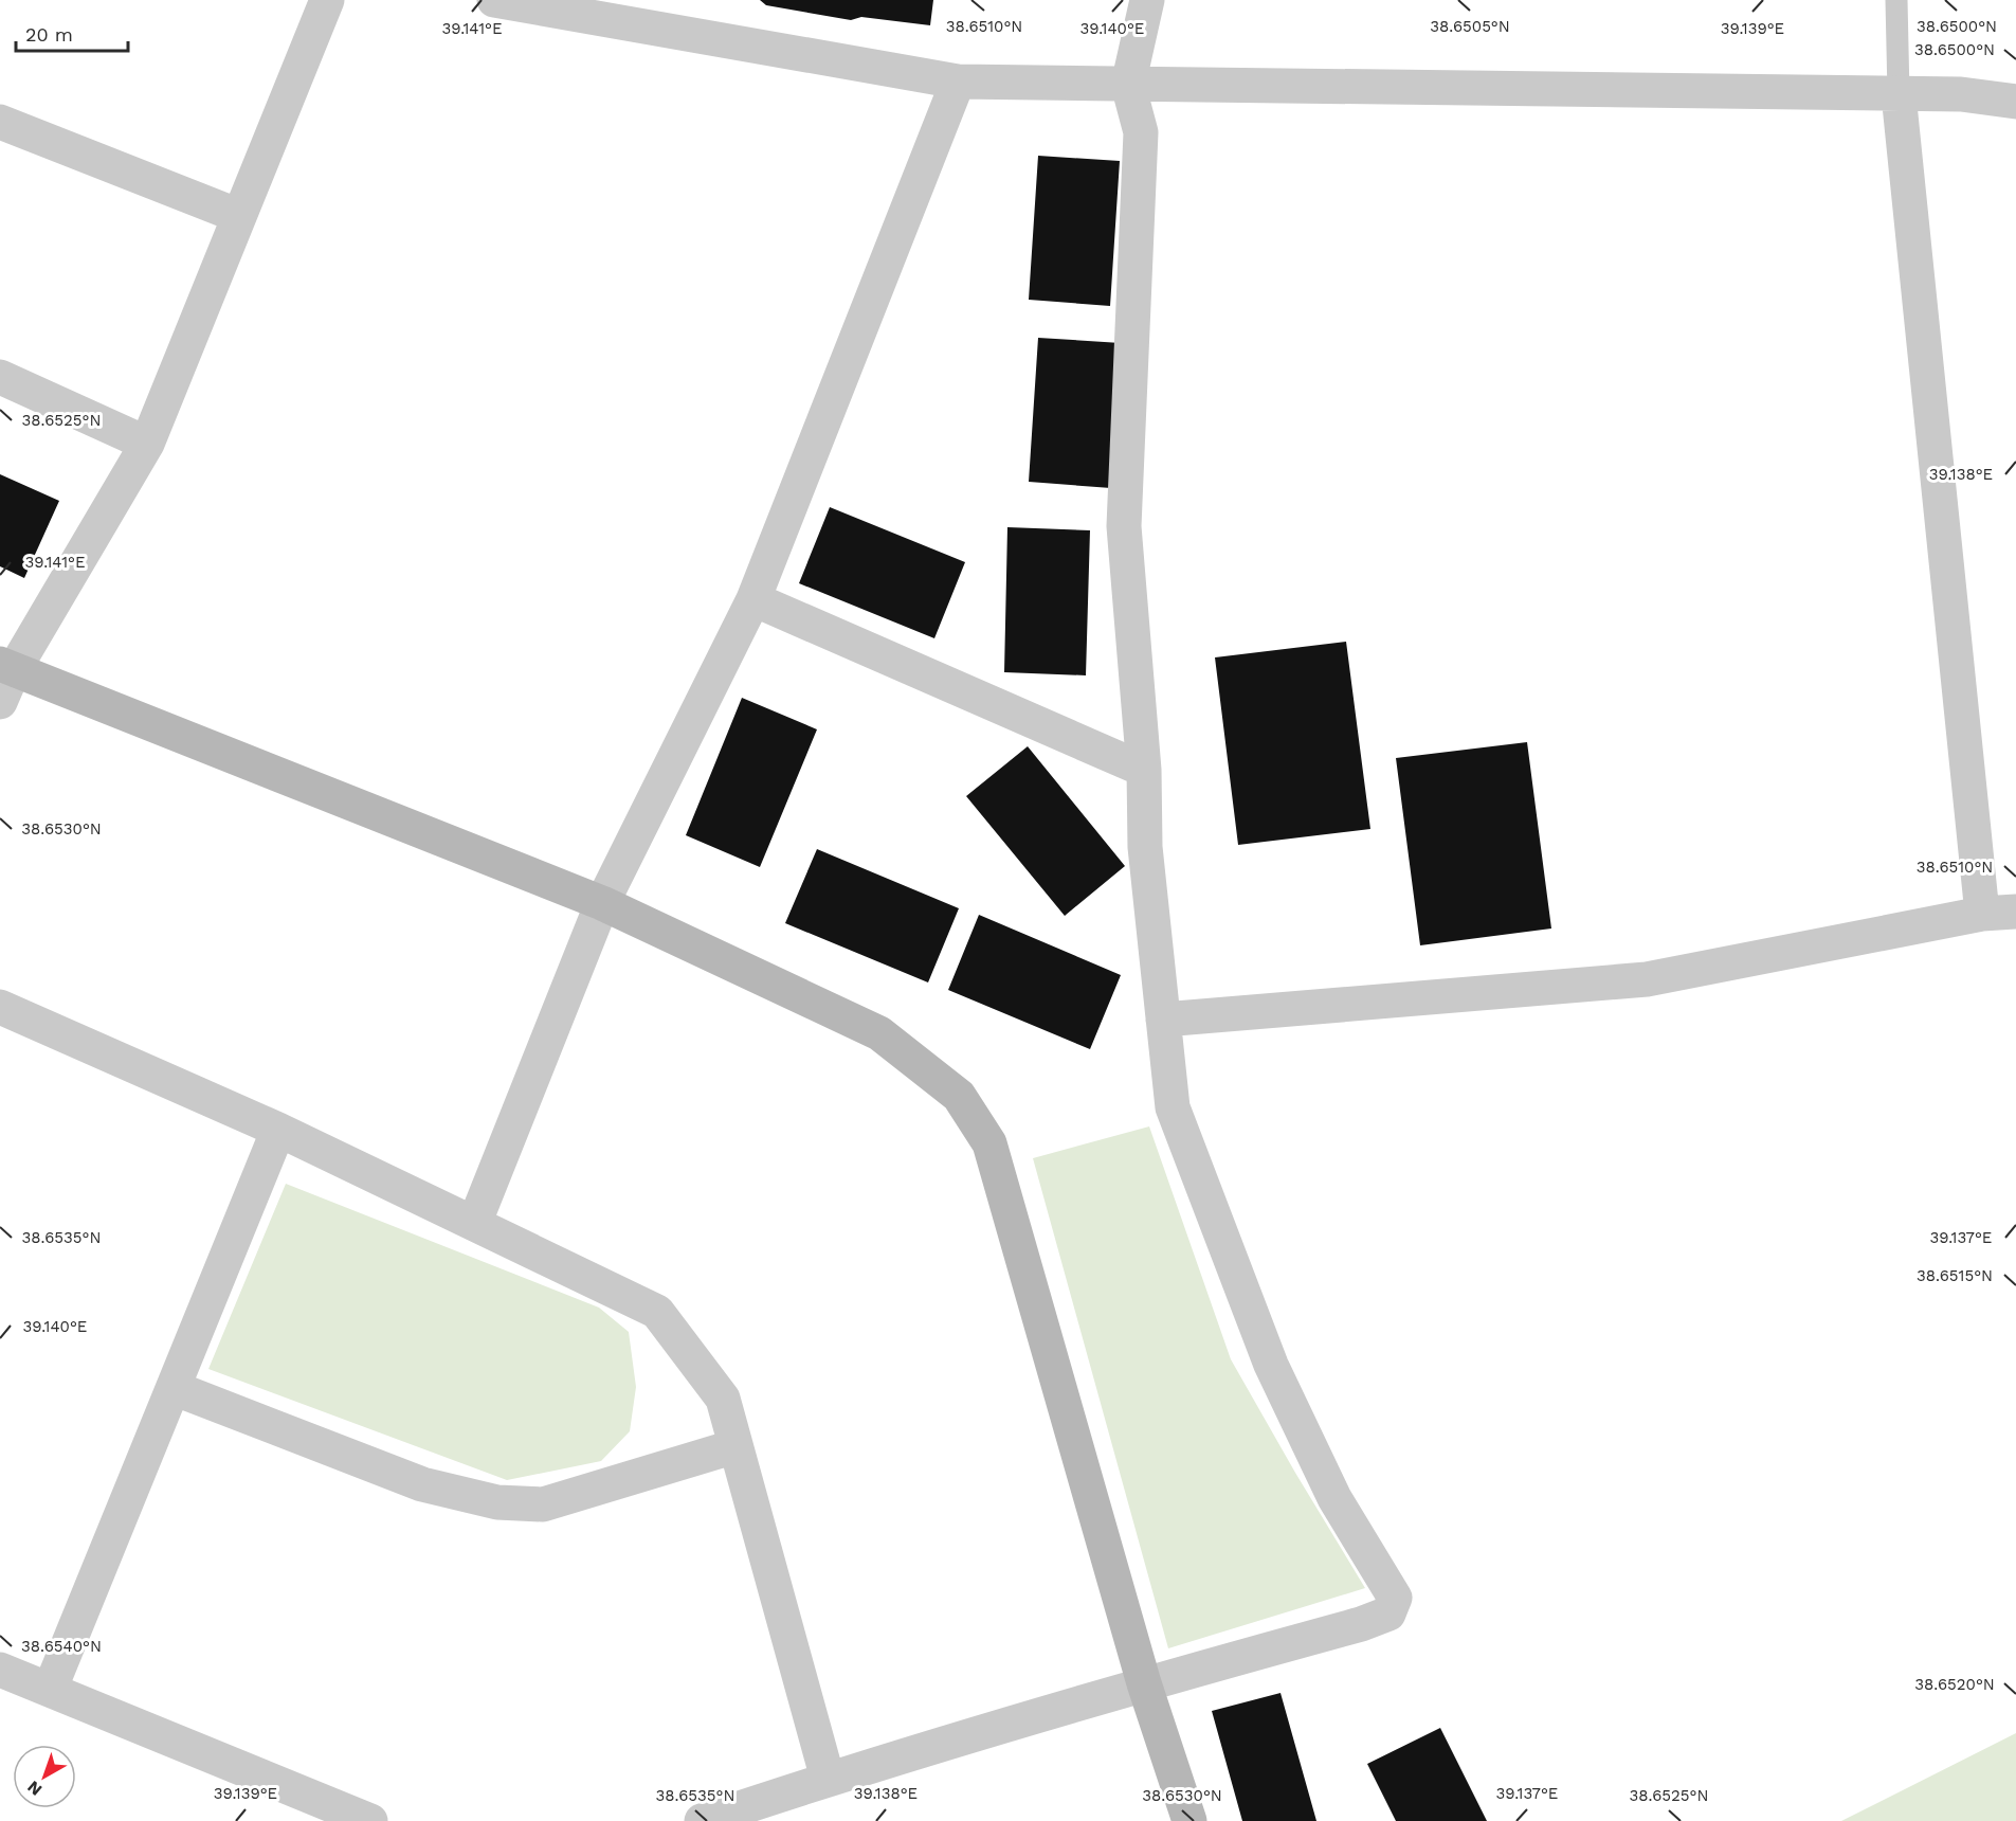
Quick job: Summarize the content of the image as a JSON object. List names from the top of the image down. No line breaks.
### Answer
{"scale_bar":"20 m","north":"bottom left","coordinates":["38.6510°N","38.6505°N","38.6500°N","39.141°E","39.140°E","39.139°E","38.6525°N","39.138°E","38.6530°N","38.6535°N","39.137°E","38.6515°N","38.6540°N","38.6520°N"]}
